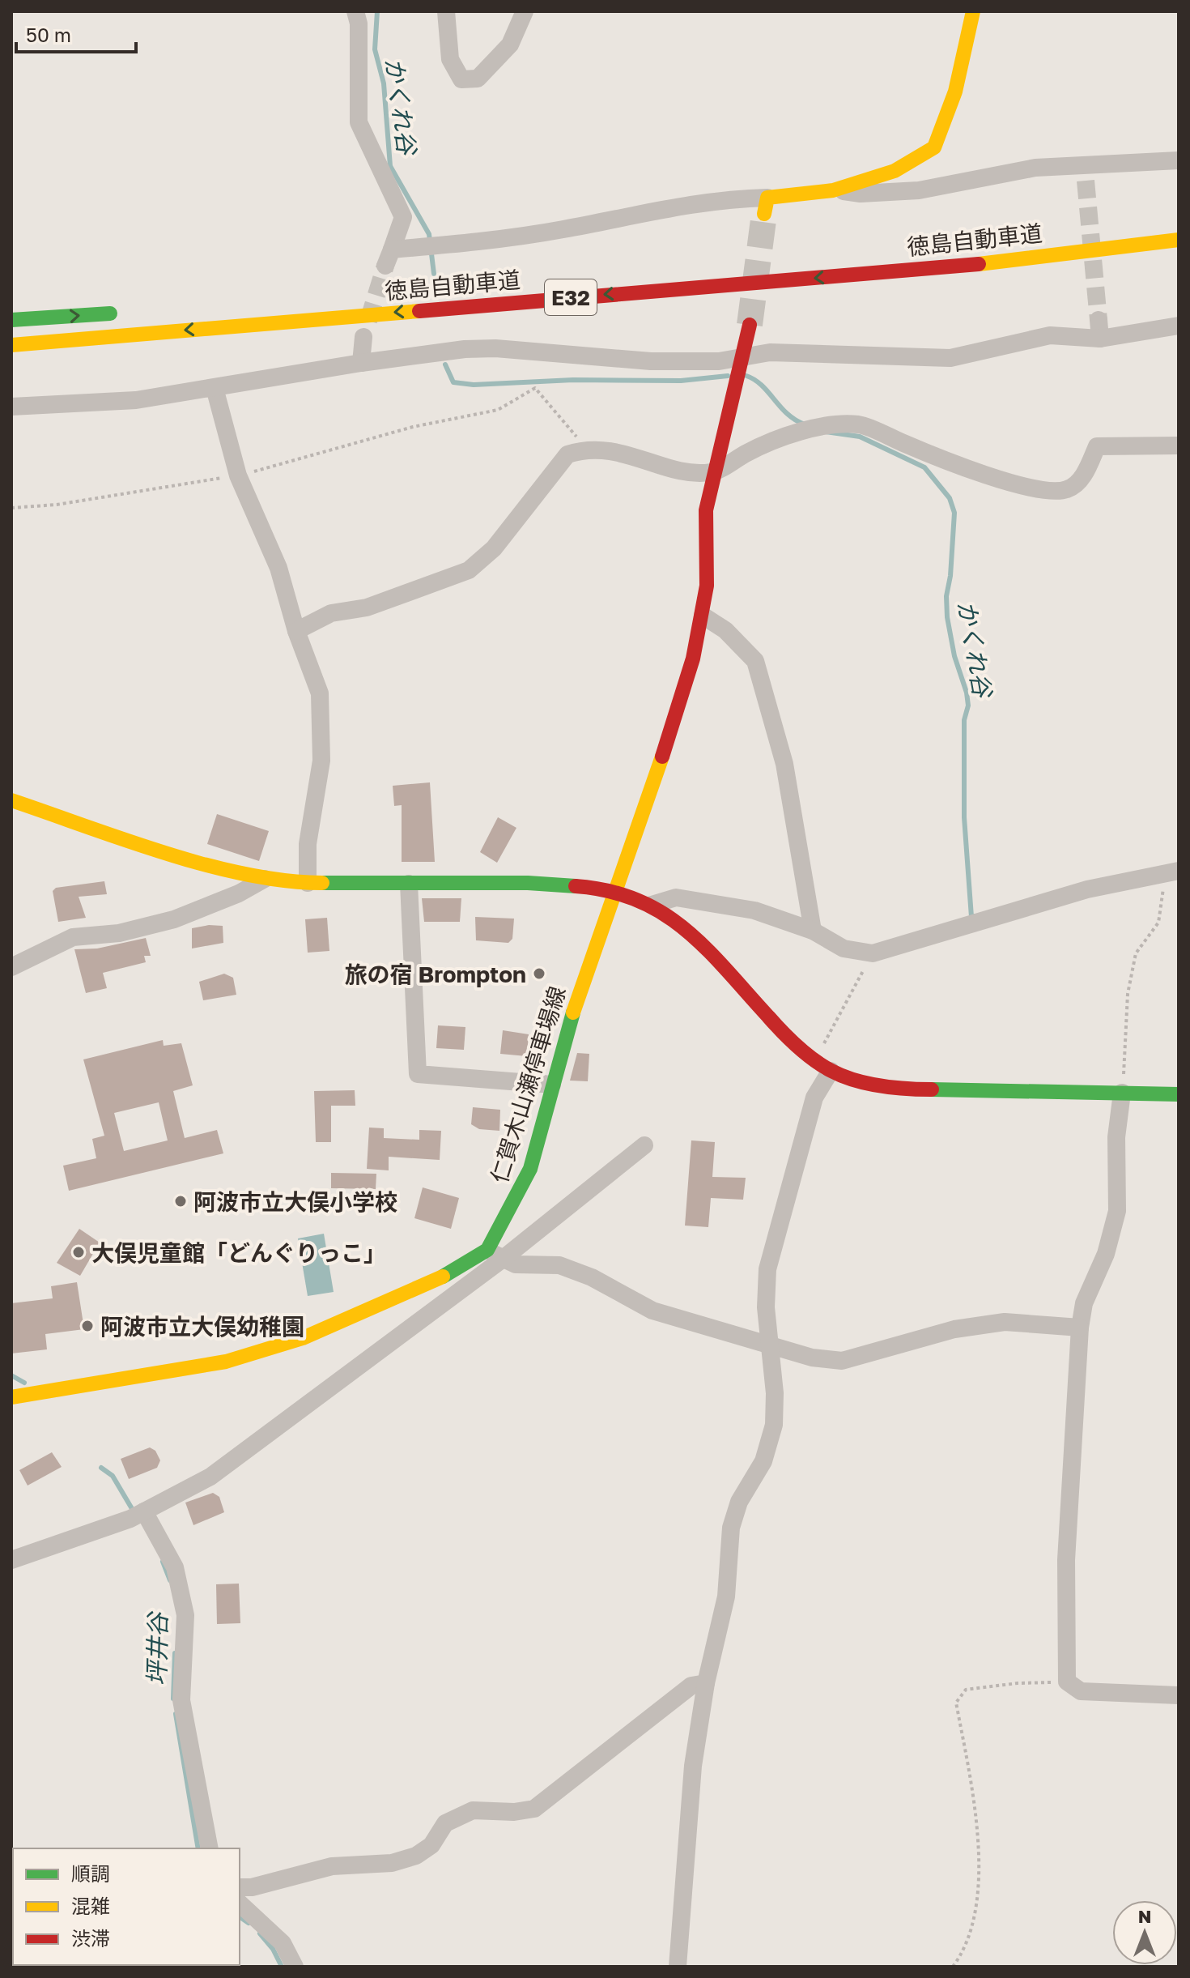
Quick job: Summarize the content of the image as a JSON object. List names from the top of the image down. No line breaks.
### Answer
{"streets":{"main road":["徳島自動車道","E32","仁賀木山瀬停車場線"]},"water":["かくれ谷","坪井谷"],"places":["旅の宿 Brompton","阿波市立大俣小学校","大俣児童館「どんぐりっこ」","阿波市立大俣幼稚園"],"legend":["順調","混雑","渋滞"],"scale_bar":"50 m","north":"top"}
